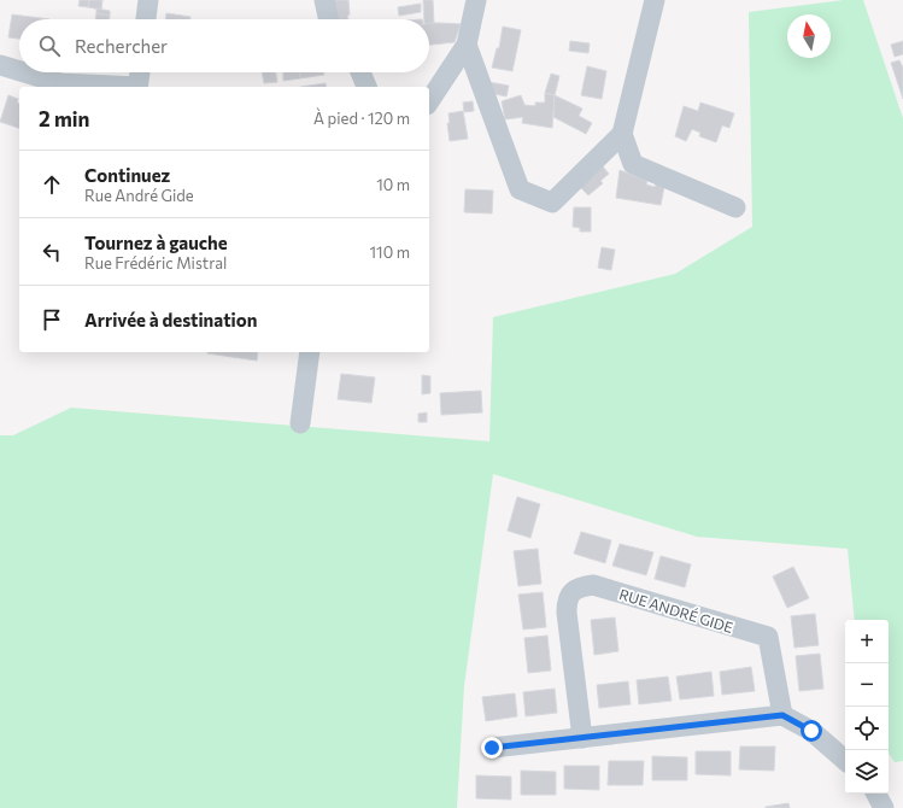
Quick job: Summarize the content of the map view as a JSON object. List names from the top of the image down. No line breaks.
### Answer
{"streets":{"street":["RUE ANDRÉ GIDE"]},"north":"top","page":{"search":"Rechercher","heading":["2 min","À pied · 120 m"],"list":[["Continuez","Rue André Gide","10 m"],["Tournez à gauche","Rue Frédéric Mistral","110 m"],"Arrivée à destination"],"map_buttons":["+","−"]}}
